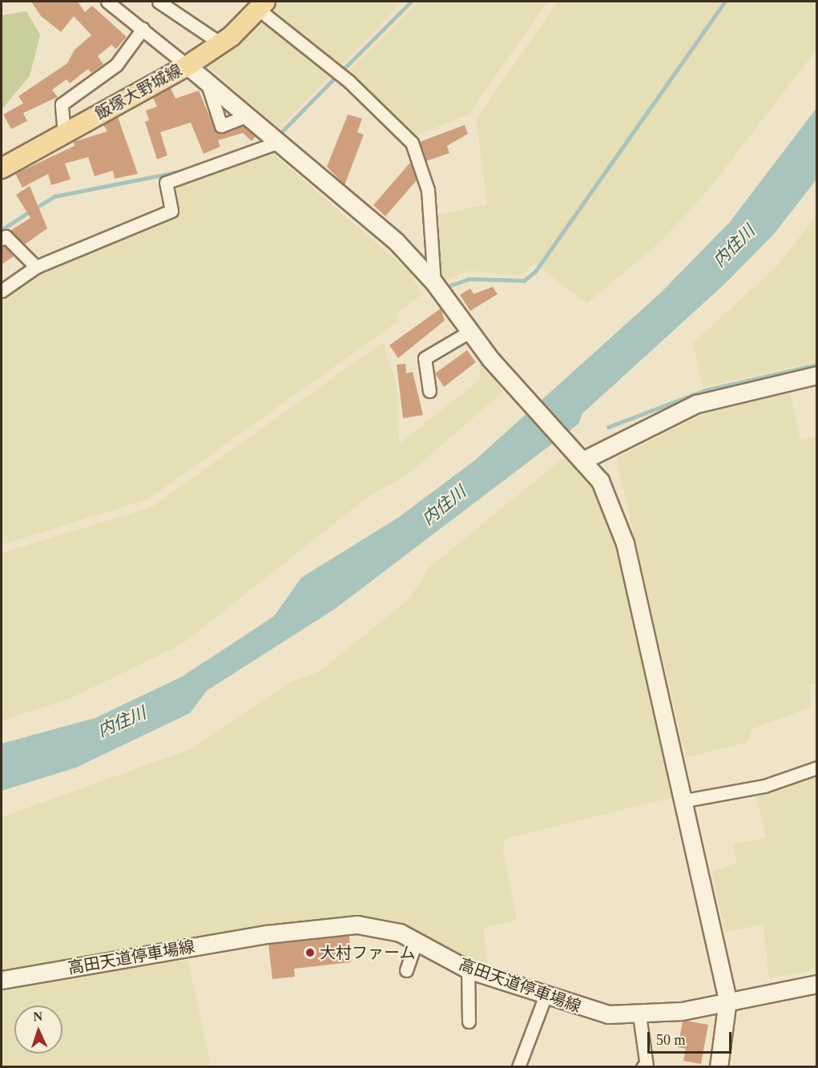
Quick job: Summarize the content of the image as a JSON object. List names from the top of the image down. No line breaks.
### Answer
{"streets":{"main road":["飯塚大野城線"],"street":["高田天道停車場線"]},"water":["内住川"],"places":["大村ファーム"],"scale_bar":"50 m","north":"top"}
